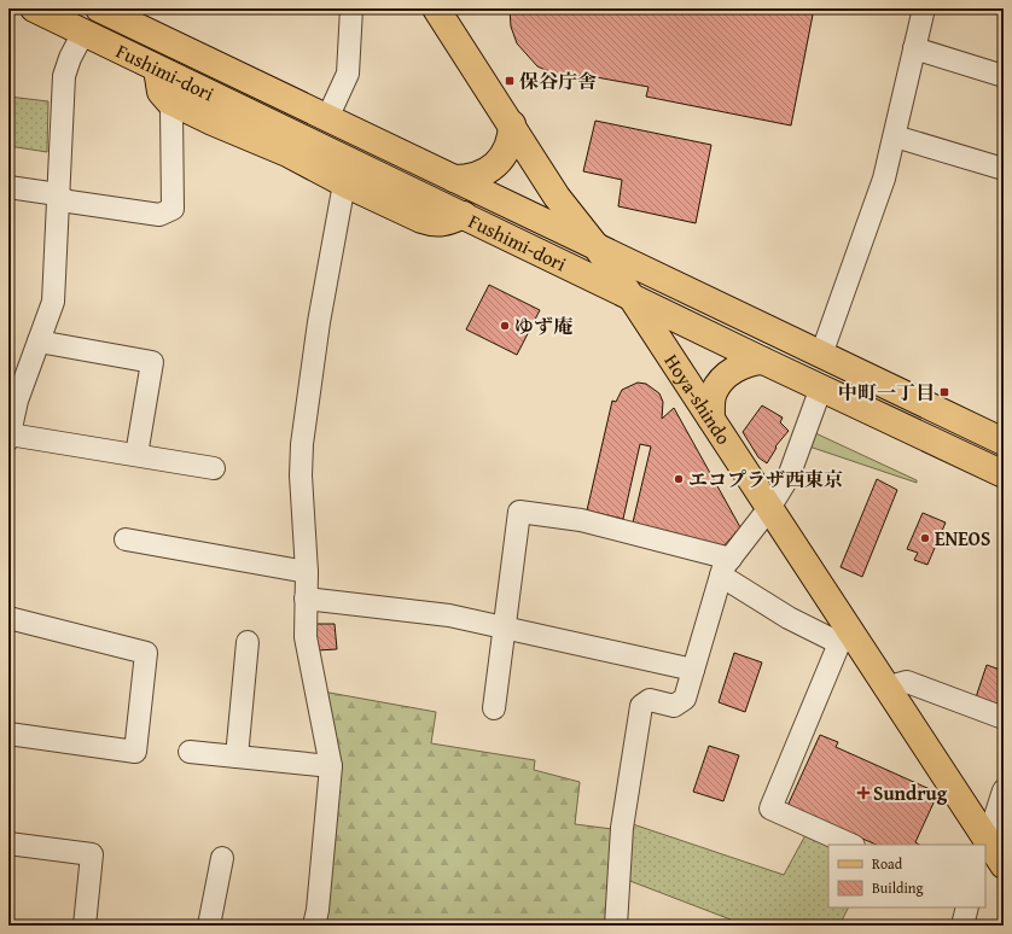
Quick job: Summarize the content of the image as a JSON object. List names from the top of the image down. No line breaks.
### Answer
{"streets":{"main road":["Fushimi-dori","Hoya-shindo"]},"crossings":[["Fushimi-dori","Hoya-shindo"]],"places":{"transit":["保谷庁舎","中町一丁目"],"other":["ゆず庵","エコプラザ西東京","ENEOS"],"health":["Sundrug"]},"legend":["Road","Building"]}
